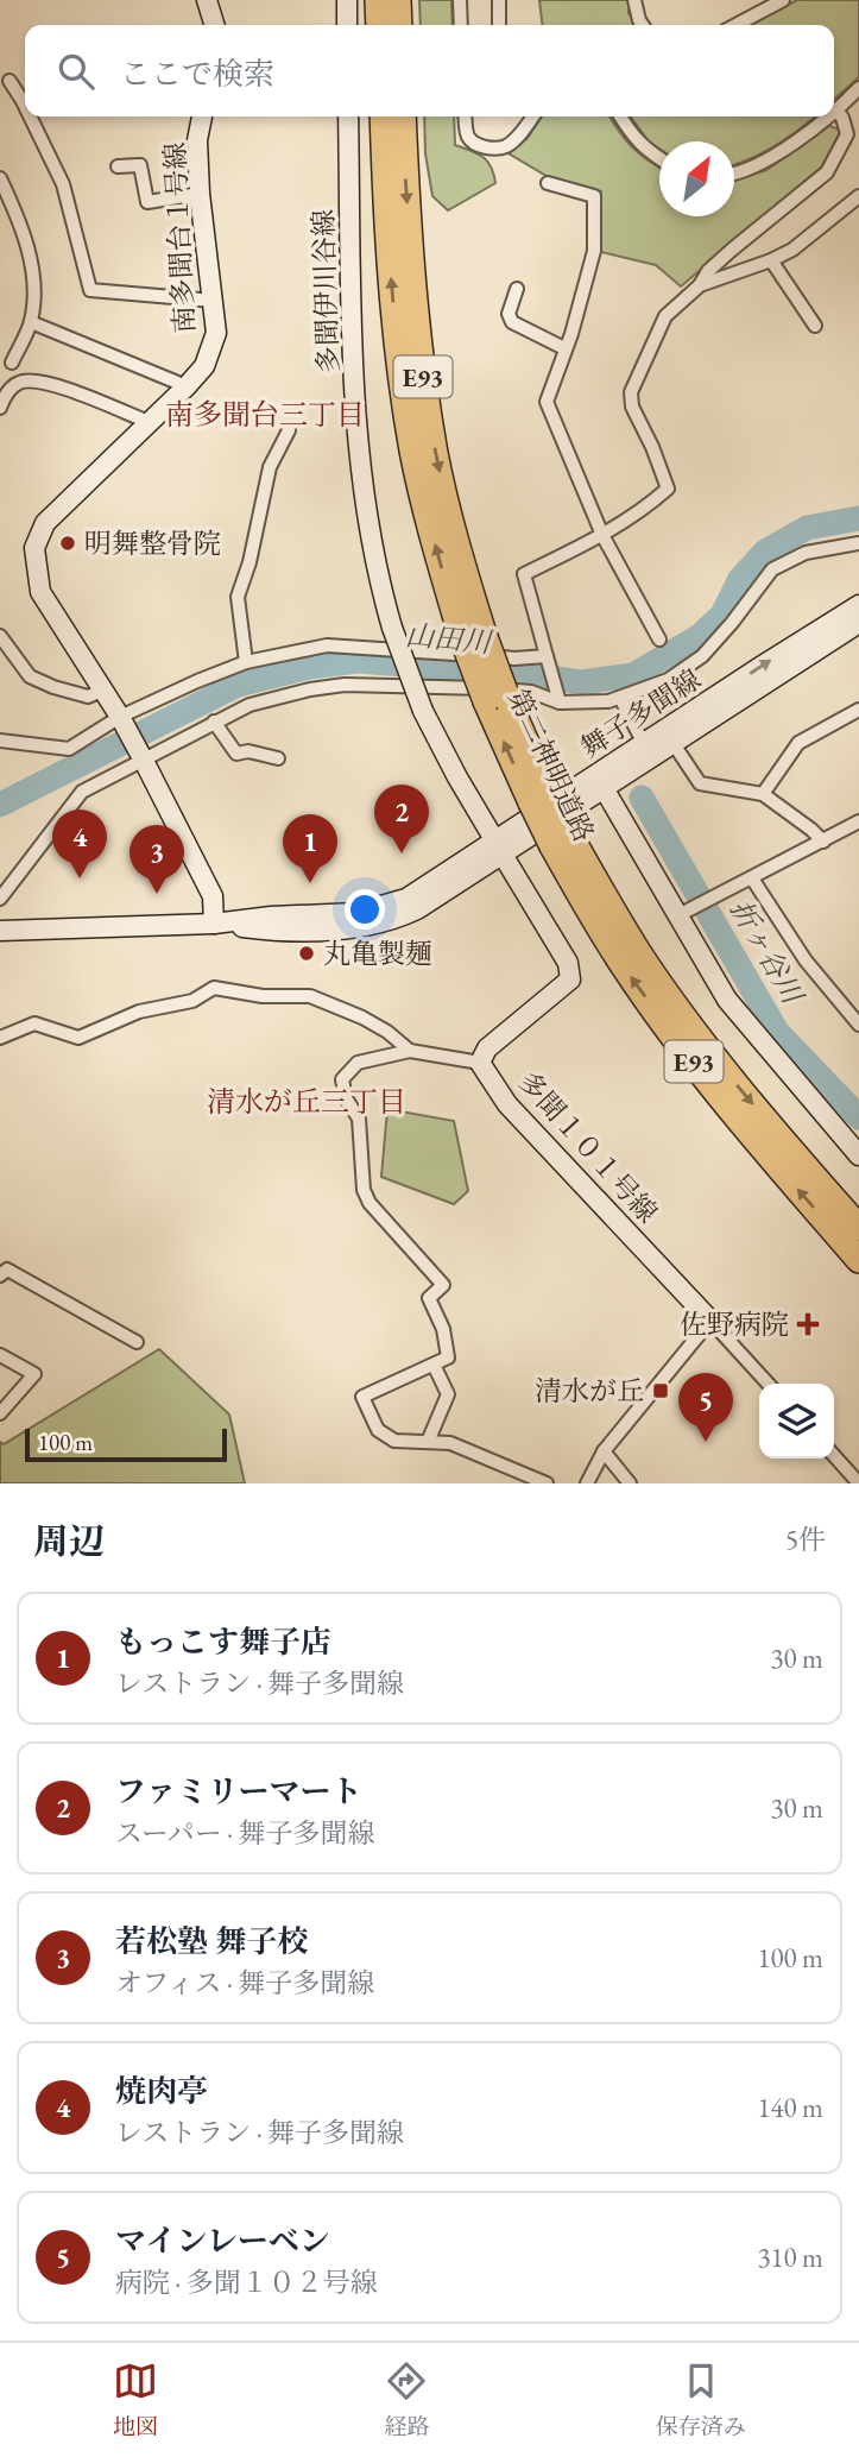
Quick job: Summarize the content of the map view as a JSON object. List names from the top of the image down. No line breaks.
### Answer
{"streets":{"highway":["E93","第二神明道路"],"street":["南多聞台１号線","多聞伊川谷線","舞子多聞線","多聞１０１号線"]},"crossings":[["南多聞台１号線","舞子多聞線"],["多聞伊川谷線","舞子多聞線"]],"districts":["南多聞台三丁目","清水が丘三丁目"],"water":["山田川","折ヶ谷川"],"places":{"other":["明舞整骨院","丸亀製麺"],"health":["佐野病院"],"transit":["清水が丘"]},"scale_bar":"100 m","north":"top right","page":{"search":"ここで検索","pins":["2","4","1","3","5"],"scale":"100 m","heading":["周辺","5件"],"list":[{"mark":"1","name":"もっこす舞子店","note":"レストラン · 舞子多聞線","value":"30 m"},{"mark":"2","name":"ファミリーマート","note":"スーパー · 舞子多聞線","value":"30 m"},{"mark":"3","name":"若松塾 舞子校","note":"オフィス · 舞子多聞線","value":"100 m"},{"mark":"4","name":"焼肉亭","note":"レストラン · 舞子多聞線","value":"140 m"},{"mark":"5","name":"マインレーベン","note":"病院 · 多聞１０２号線","value":"310 m"}],"nav":["地図","経路","保存済み"]}}
